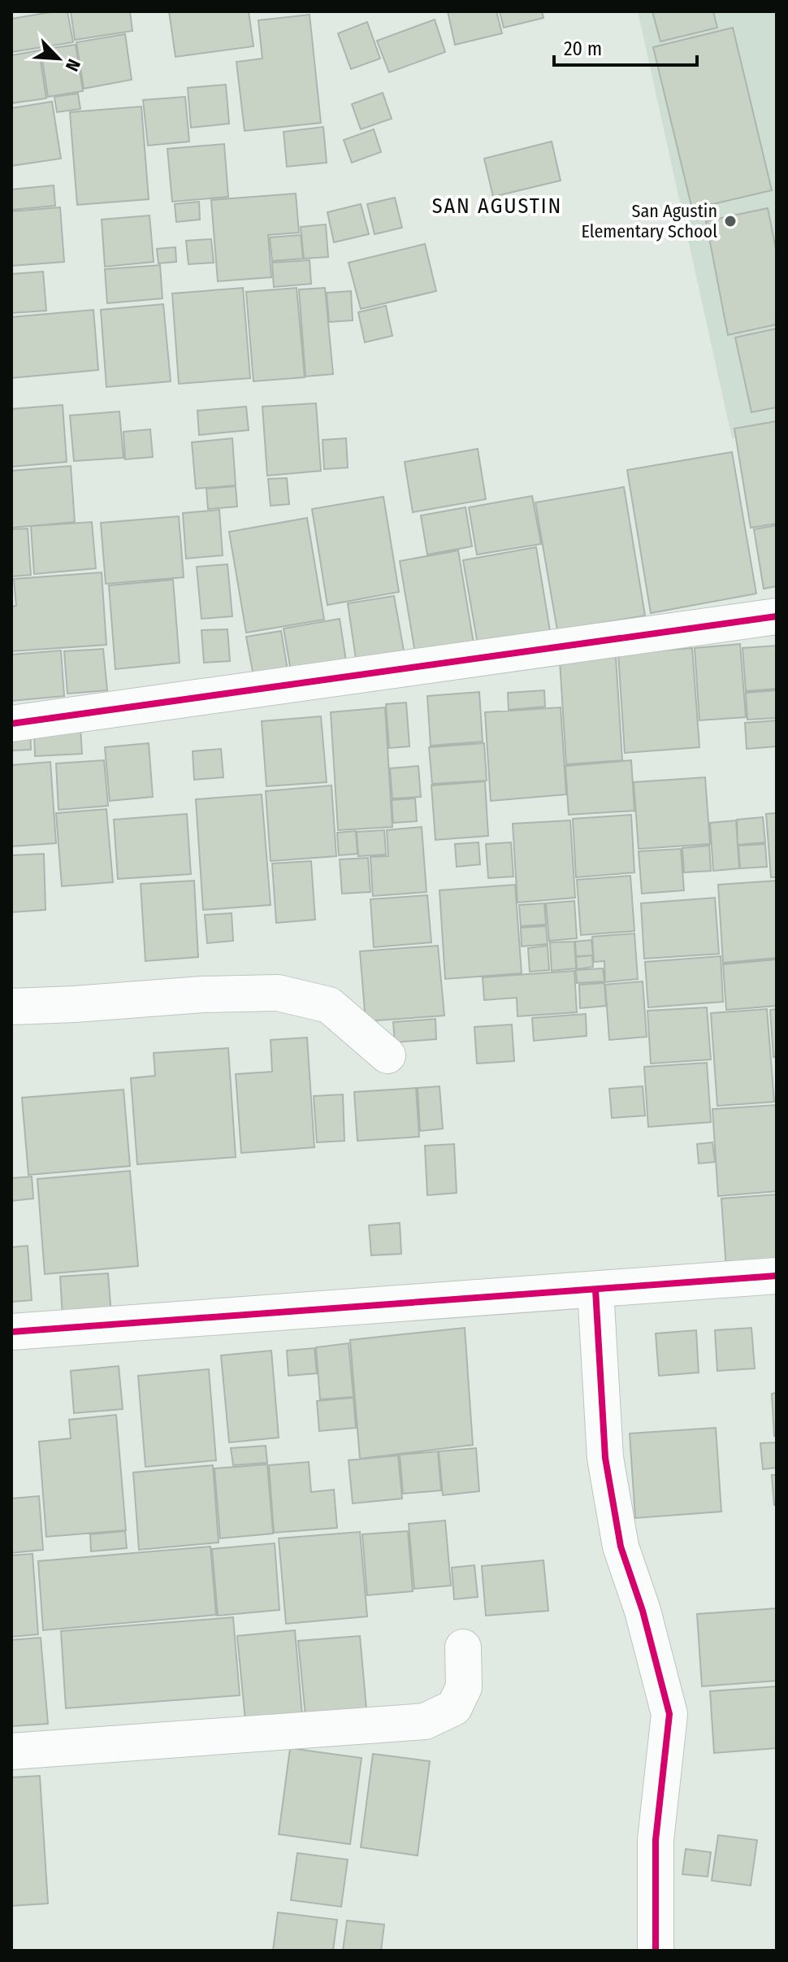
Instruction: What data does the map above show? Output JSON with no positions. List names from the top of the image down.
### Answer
{
  "districts": ["SAN AGUSTIN"],
  "places": ["San Agustin Elementary School"],
  "scale_bar": "20 m",
  "north": "bottom right"
}
